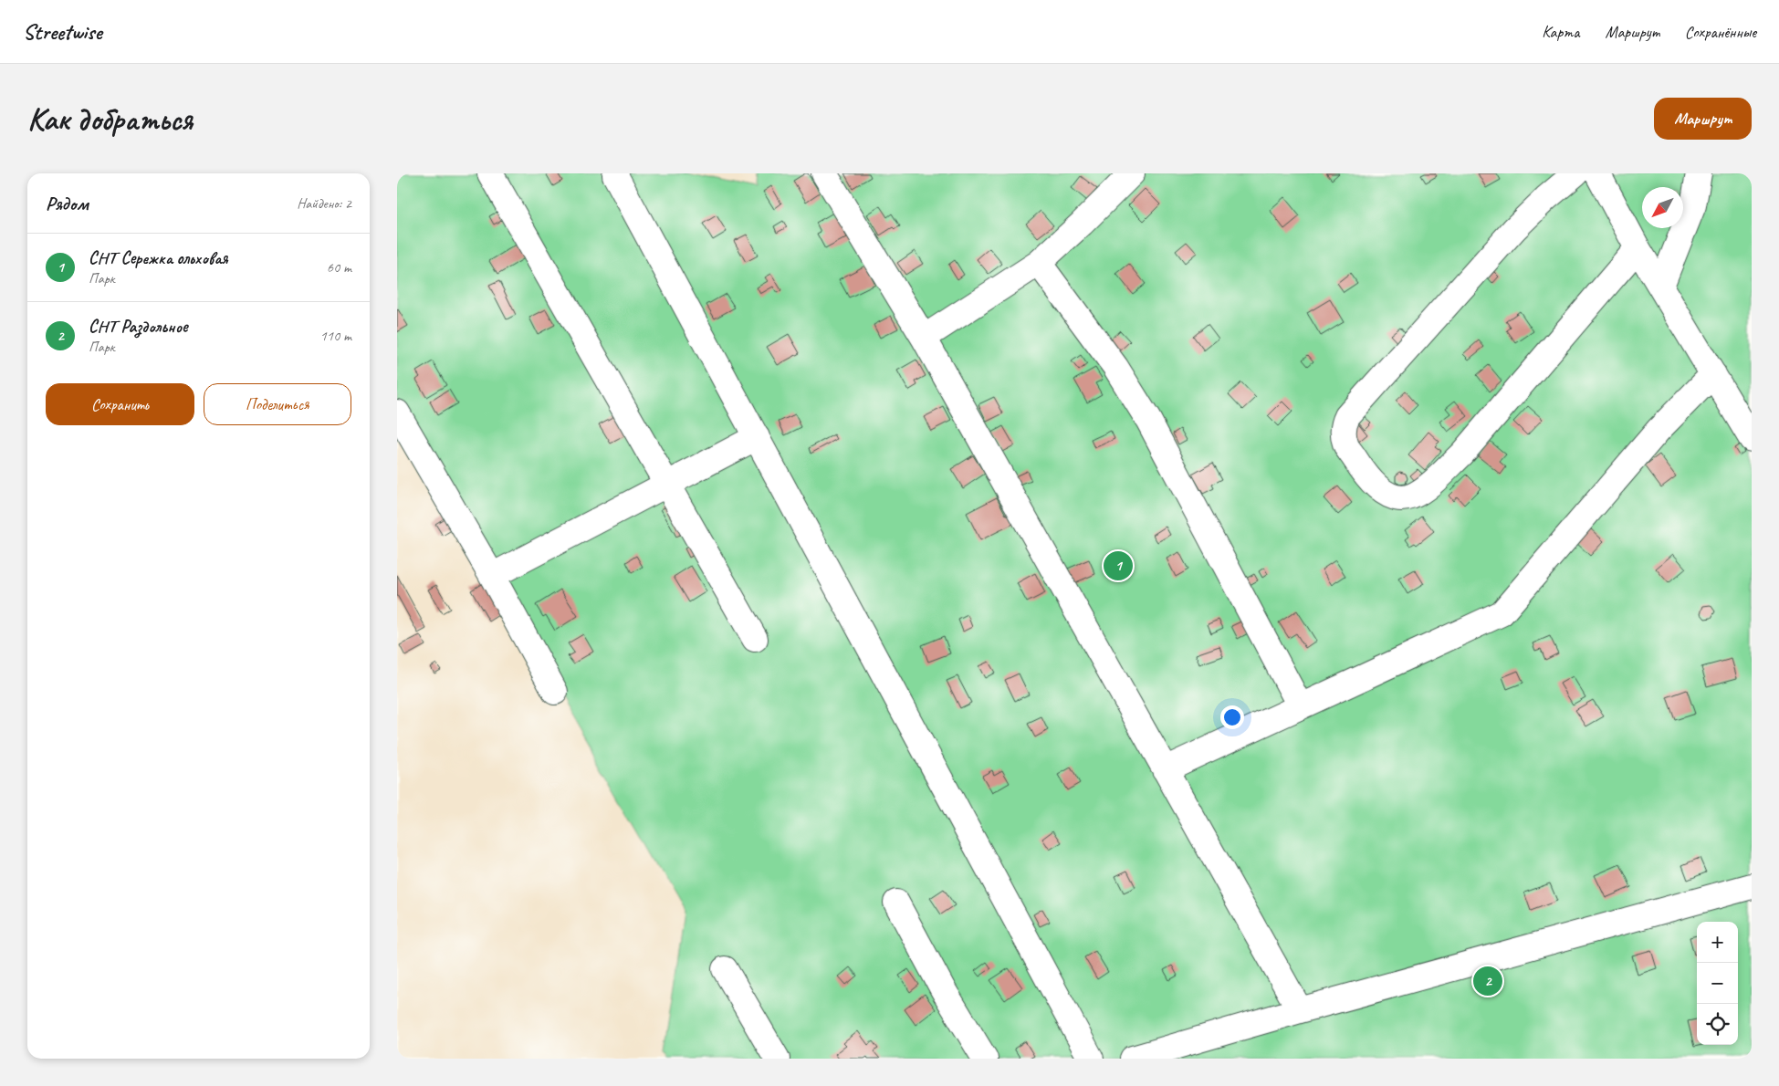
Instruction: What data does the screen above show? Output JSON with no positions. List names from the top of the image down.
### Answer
{
  "north": "bottom left",
  "page": {
    "header": "Streetwise",
    "nav": ["Карта", "Маршрут", "Сохранённые"],
    "buttons": [
      "Маршрут",
      ["Сохранить", "Поделиться"]
    ],
    "title": "Как добраться",
    "heading": ["Рядом", "Найдено: 2"],
    "list": [
      {
        "mark": "1",
        "name": "СНТ Сережка ольховая",
        "note": "Парк",
        "value": "60 m"
      },
      {
        "mark": "2",
        "name": "СНТ Раздольное",
        "note": "Парк",
        "value": "110 m"
      }
    ],
    "pins": ["1", "2"],
    "map_buttons": ["+", "−"]
  }
}
